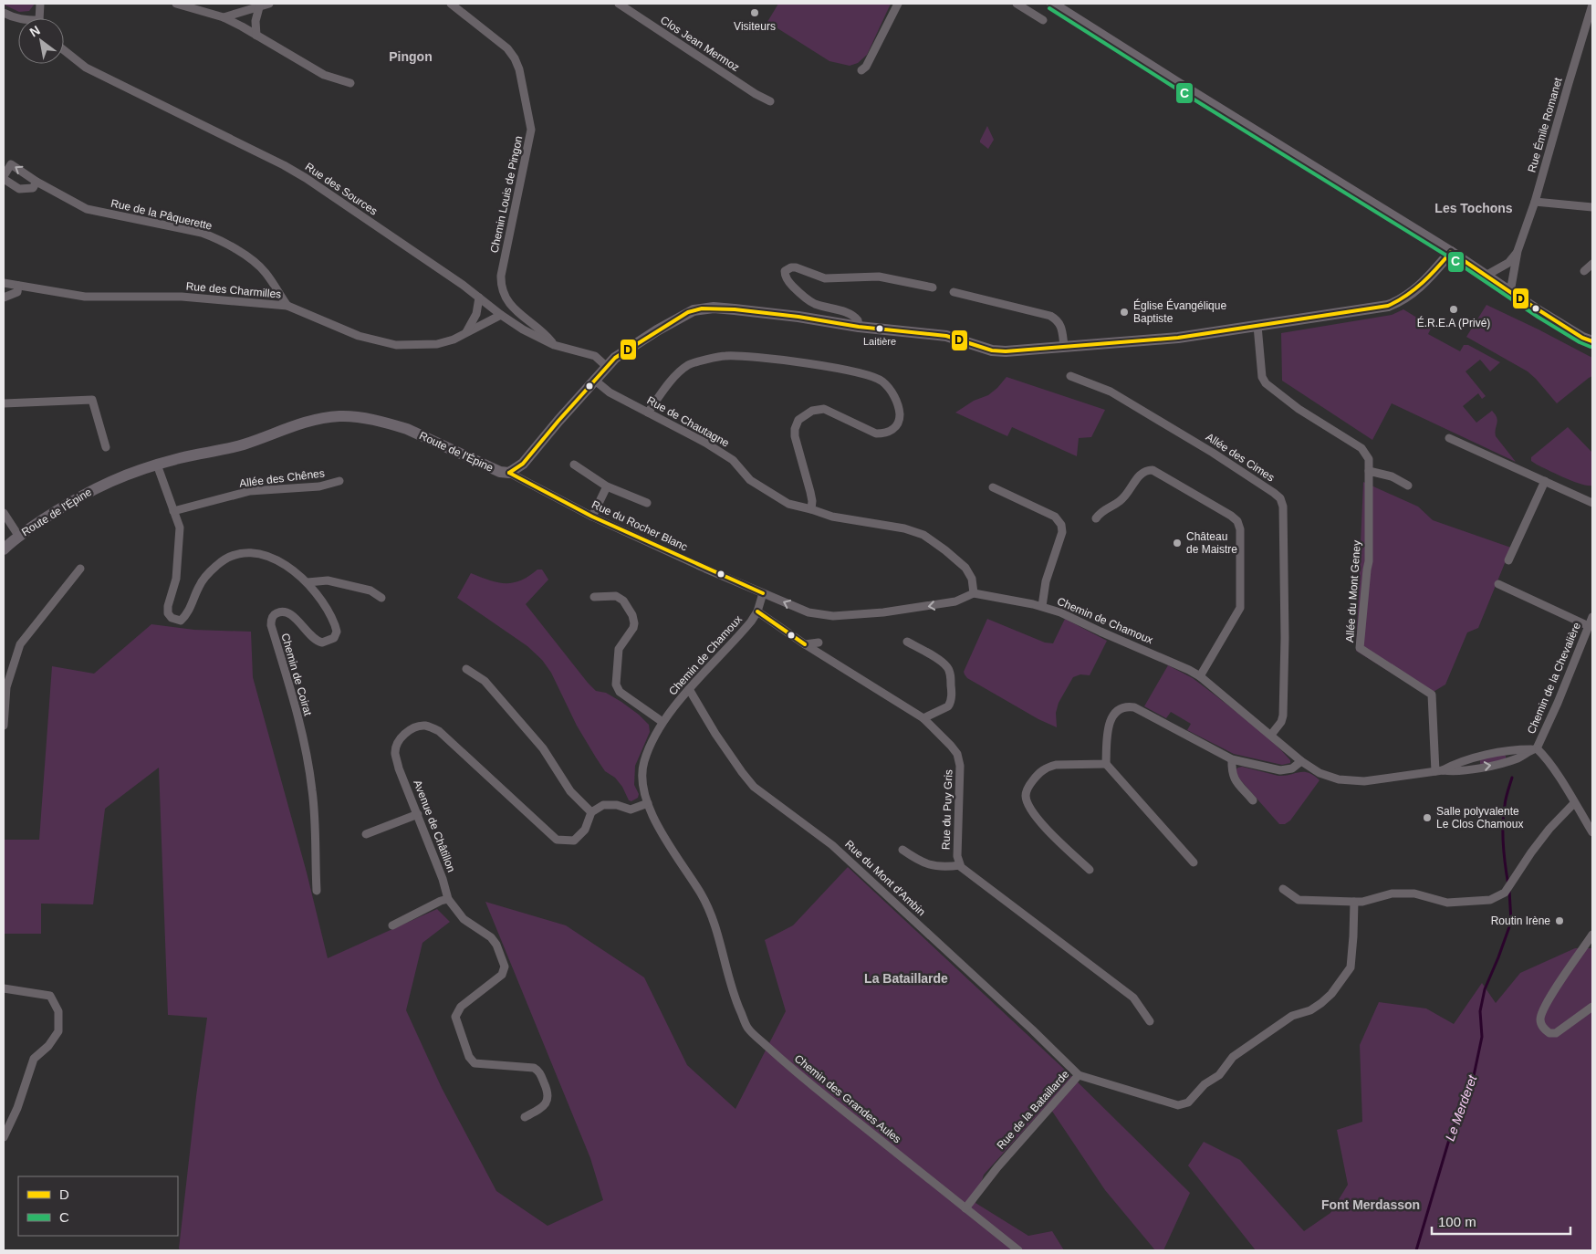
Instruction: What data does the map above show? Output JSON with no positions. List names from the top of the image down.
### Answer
{
  "streets": {
    "street": [
      "Clos Jean Mermoz",
      "Rue Émile Romanet",
      "Rue des Sources",
      "Chemin Louis de Pingon",
      "Rue de la Pâquerette",
      "Rue des Charmilles",
      "Rue de Chautagne",
      "Route de l'Épine",
      "Allée des Cimes",
      "Allée des Chênes",
      "Rue du Rocher Blanc",
      "Allée du Mont Geney",
      "Chemin de Chamoux",
      "Chemin de Coirat",
      "Chemin de la Chevalière",
      "Rue du Puy Gris",
      "Avenue de Châtillon",
      "Rue du Mont d'Ambin",
      "Chemin des Grandes Aules",
      "Rue de la Bataillarde"
    ]
  },
  "crossings": [
    ["Rue des Sources", "Chemin Louis de Pingon"],
    ["Rue des Sources", "Rue des Charmilles"],
    ["Rue des Sources", "Route de l'Épine"],
    ["Rue de la Pâquerette", "Rue des Charmilles"],
    ["Rue de Chautagne", "Route de l'Épine"],
    ["Rue de Chautagne", "Chemin de Chamoux"],
    ["Route de l'Épine", "Rue du Rocher Blanc"],
    ["Route de l'Épine", "Chemin de Coirat"],
    ["Allée des Cimes", "Chemin de Chamoux"],
    ["Allée des Chênes", "Chemin de Coirat"],
    ["Rue du Rocher Blanc", "Chemin de Chamoux"],
    ["Allée du Mont Geney", "Chemin de Chamoux"],
    ["Chemin de Chamoux", "Chemin de la Chevalière"],
    ["Chemin de Chamoux", "Rue du Puy Gris"],
    ["Chemin de Chamoux", "Rue du Mont d'Ambin"],
    ["Chemin de Chamoux", "Chemin des Grandes Aules"],
    ["Rue du Mont d'Ambin", "Rue de la Bataillarde"],
    ["Chemin des Grandes Aules", "Rue de la Bataillarde"]
  ],
  "districts": [
    "Pingon",
    "Les Tochons",
    "La Bataillarde",
    "Font Merdasson"
  ],
  "water": ["Le Merderet"],
  "places": [
    "Visiteurs",
    "É.R.E.A (Privé)",
    "Église Évangélique Baptiste",
    "Laitière",
    "Château de Maistre",
    "Salle polyvalente Le Clos Chamoux",
    "Routin Irène"
  ],
  "lines": ["transit line C", "transit line D"],
  "legend": ["D", "C"],
  "scale_bar": "100 m",
  "north": "top left"
}
